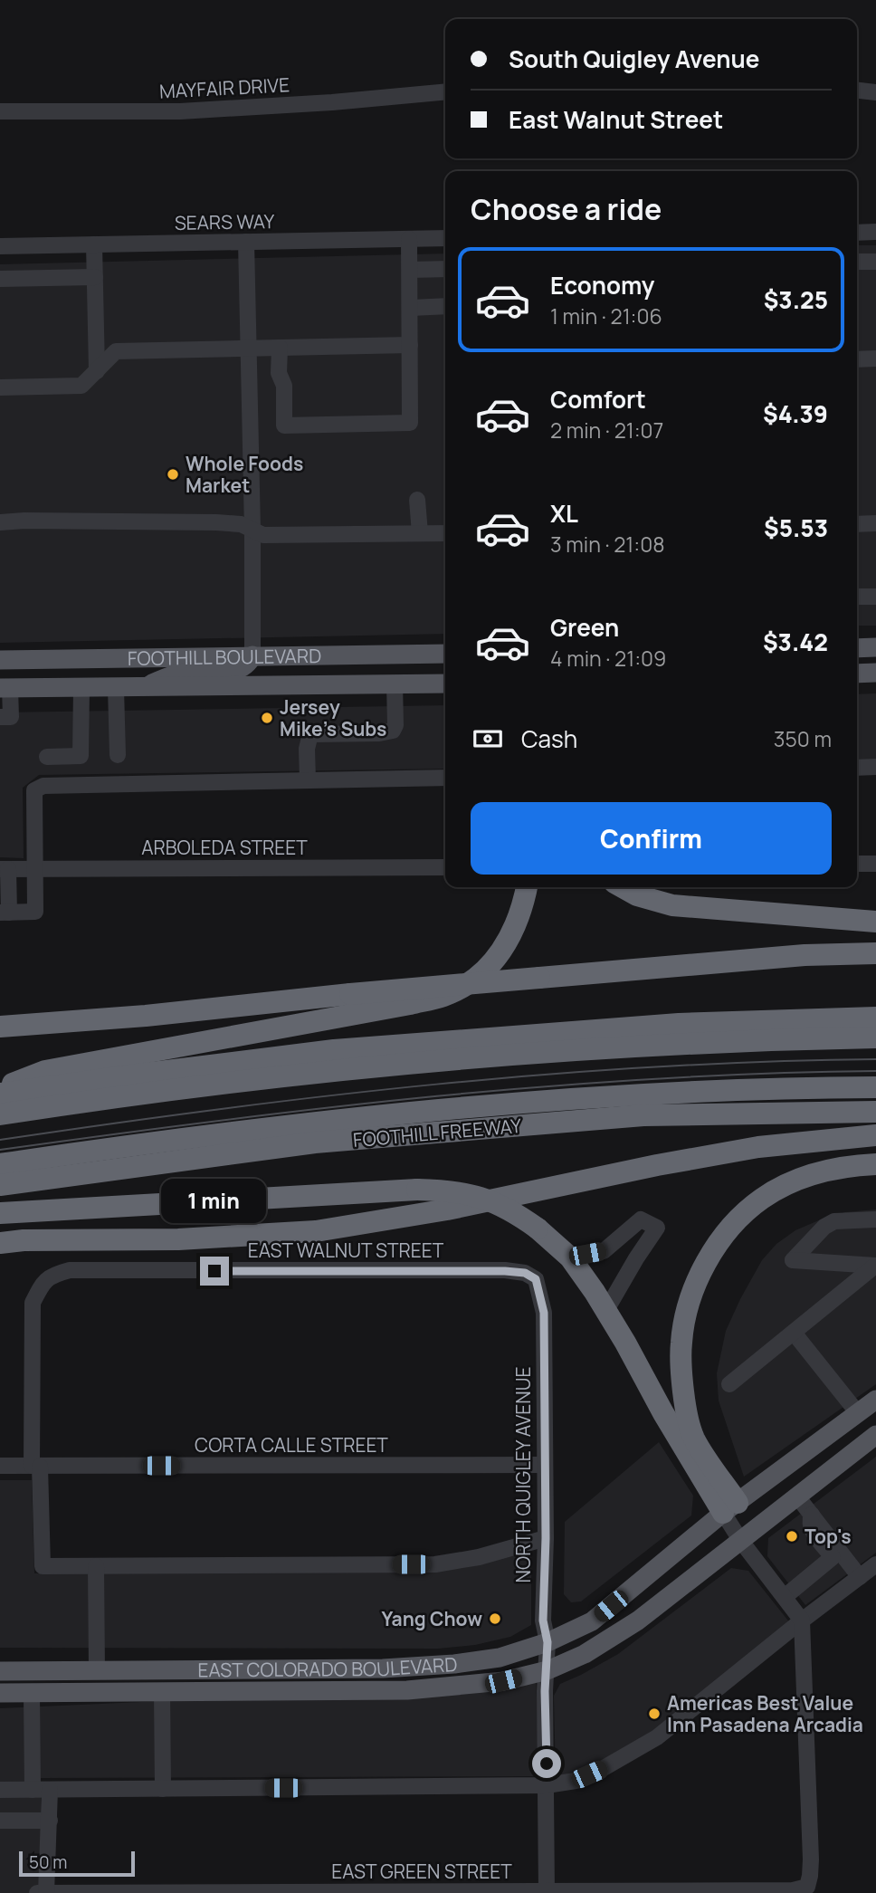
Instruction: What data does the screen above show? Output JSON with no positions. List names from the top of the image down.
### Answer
{
  "streets": {
    "highway": ["FOOTHILL FREEWAY"],
    "main road": ["FOOTHILL BOULEVARD", "EAST COLORADO BOULEVARD"],
    "street": [
      "MAYFAIR DRIVE",
      "SEARS WAY",
      "ARBOLEDA STREET",
      "EAST WALNUT STREET",
      "CORTA CALLE STREET",
      "NORTH QUIGLEY AVENUE",
      "EAST GREEN STREET"
    ]
  },
  "crossings": [
    ["EAST WALNUT STREET", "CORTA CALLE STREET"],
    ["EAST WALNUT STREET", "NORTH QUIGLEY AVENUE"],
    ["CORTA CALLE STREET", "NORTH QUIGLEY AVENUE"],
    ["NORTH QUIGLEY AVENUE", "EAST COLORADO BOULEVARD"],
    ["NORTH QUIGLEY AVENUE", "EAST GREEN STREET"]
  ],
  "places": [
    "Whole Foods Market",
    "Jersey Mike's Subs",
    "Top's",
    "Yang Chow",
    "Americas Best Value Inn Pasadena Arcadia"
  ],
  "scale_bar": "50 m",
  "page": {
    "banner": ["South Quigley Avenue", "East Walnut Street"],
    "heading": "Choose a ride",
    "list": [
      {
        "name": "Economy",
        "note": "1 min · 21:06",
        "value": "$3.25"
      },
      {
        "name": "Comfort",
        "note": "2 min · 21:07",
        "value": "$4.39"
      },
      {
        "name": "XL",
        "note": "3 min · 21:08",
        "value": "$5.53"
      },
      {
        "name": "Green",
        "note": "4 min · 21:09",
        "value": "$3.42"
      }
    ],
    "pay": ["Cash", "350 m"],
    "buttons": "Confirm",
    "bubble": "1 min",
    "scale": "50 m"
  }
}
